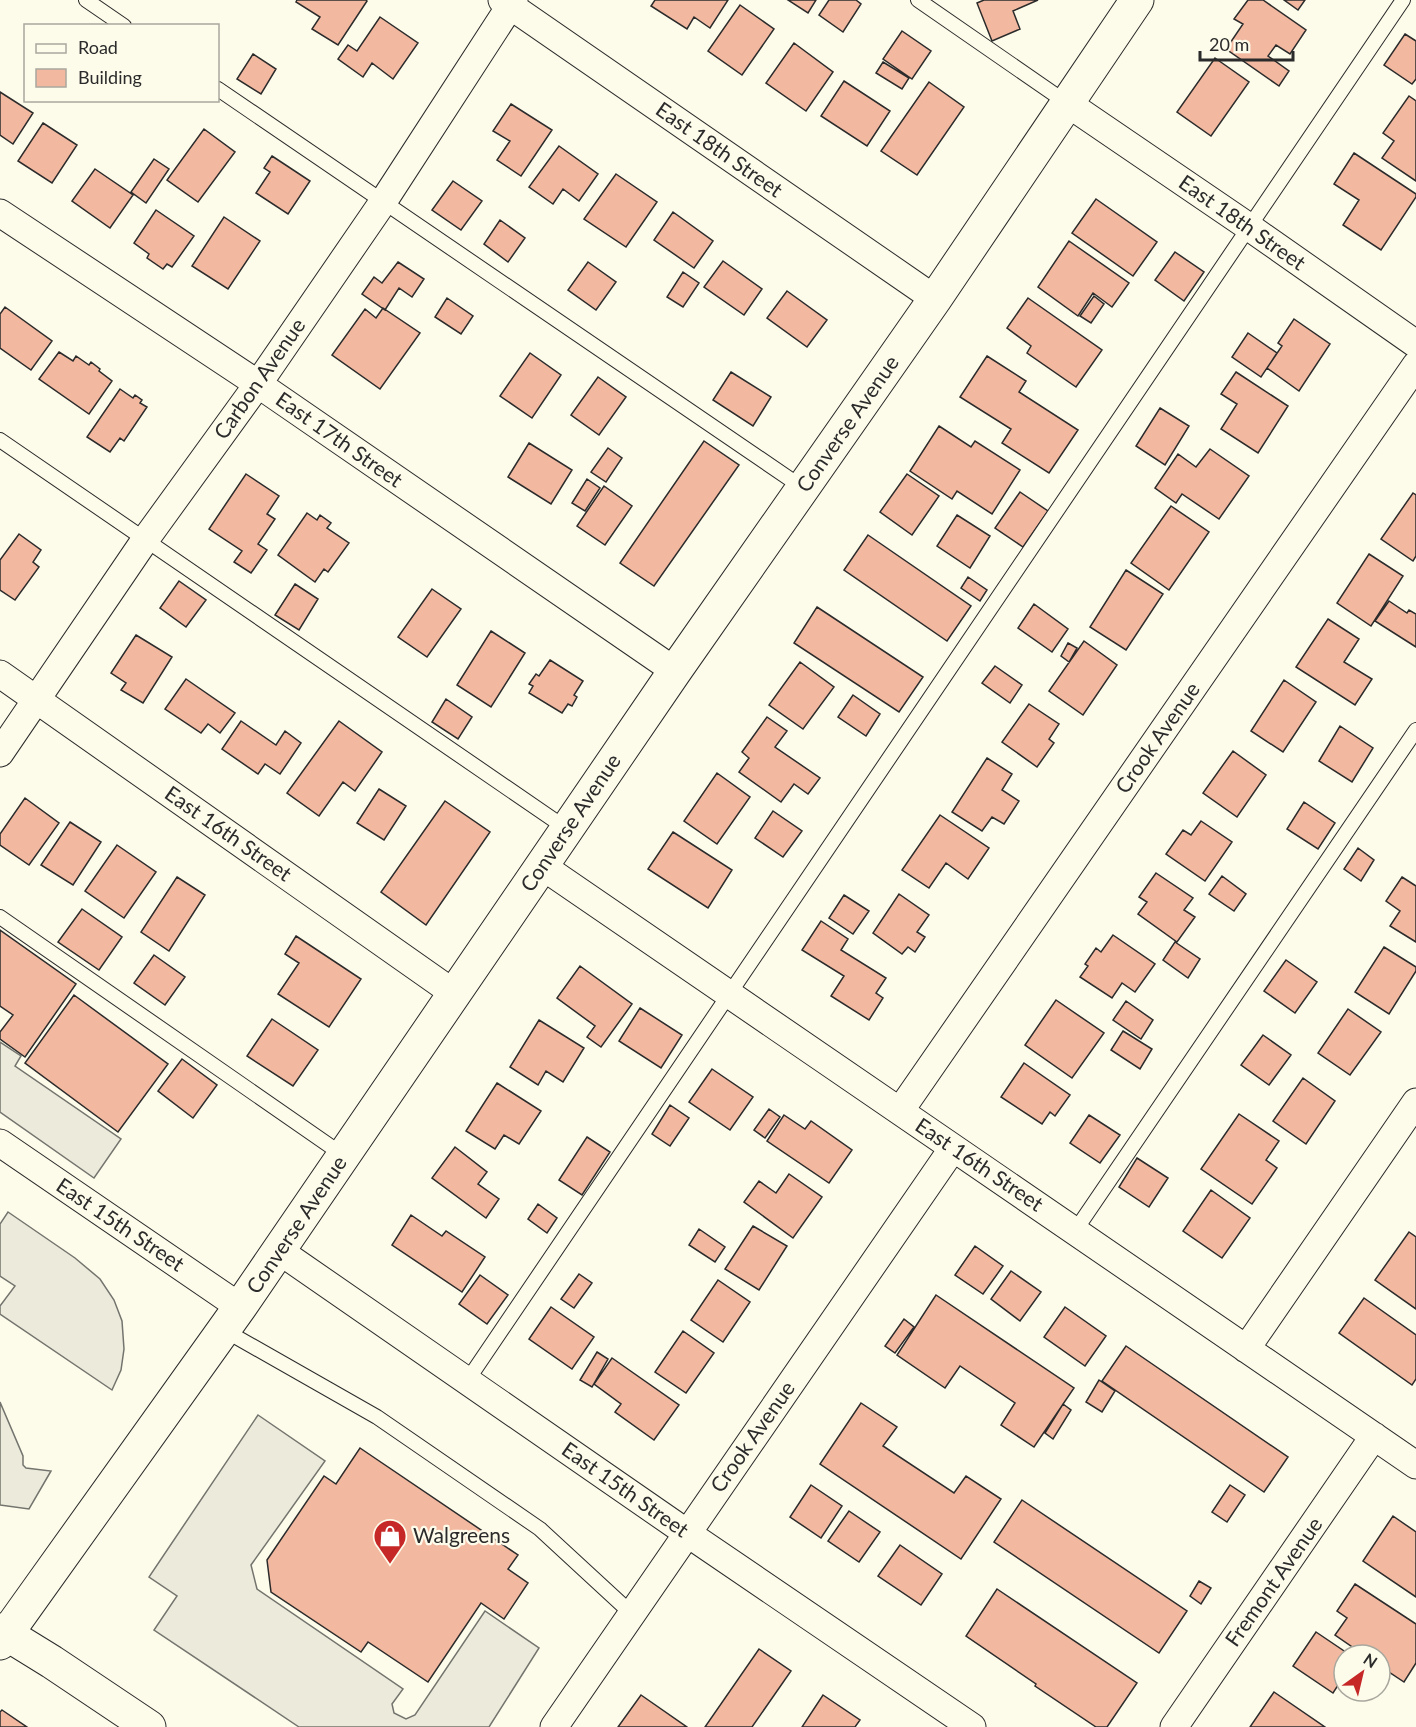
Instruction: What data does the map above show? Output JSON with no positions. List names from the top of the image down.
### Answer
{
  "streets": {
    "main road": ["Converse Avenue"],
    "street": [
      "East 18th Street",
      "Carbon Avenue",
      "East 17th Street",
      "Crook Avenue",
      "East 16th Street",
      "East 15th Street",
      "Fremont Avenue"
    ]
  },
  "crossings": [
    ["East 18th Street", "Carbon Avenue"],
    ["East 18th Street", "Converse Avenue"],
    ["Carbon Avenue", "East 17th Street"],
    ["Carbon Avenue", "East 16th Street"],
    ["Converse Avenue", "East 17th Street"],
    ["Converse Avenue", "East 16th Street"],
    ["Converse Avenue", "East 15th Street"],
    ["Crook Avenue", "East 16th Street"],
    ["Crook Avenue", "East 15th Street"],
    ["East 16th Street", "Fremont Avenue"]
  ],
  "places": {
    "shop": ["Walgreens"]
  },
  "legend": ["Road", "Building"],
  "scale_bar": "20 m",
  "north": "top right"
}
